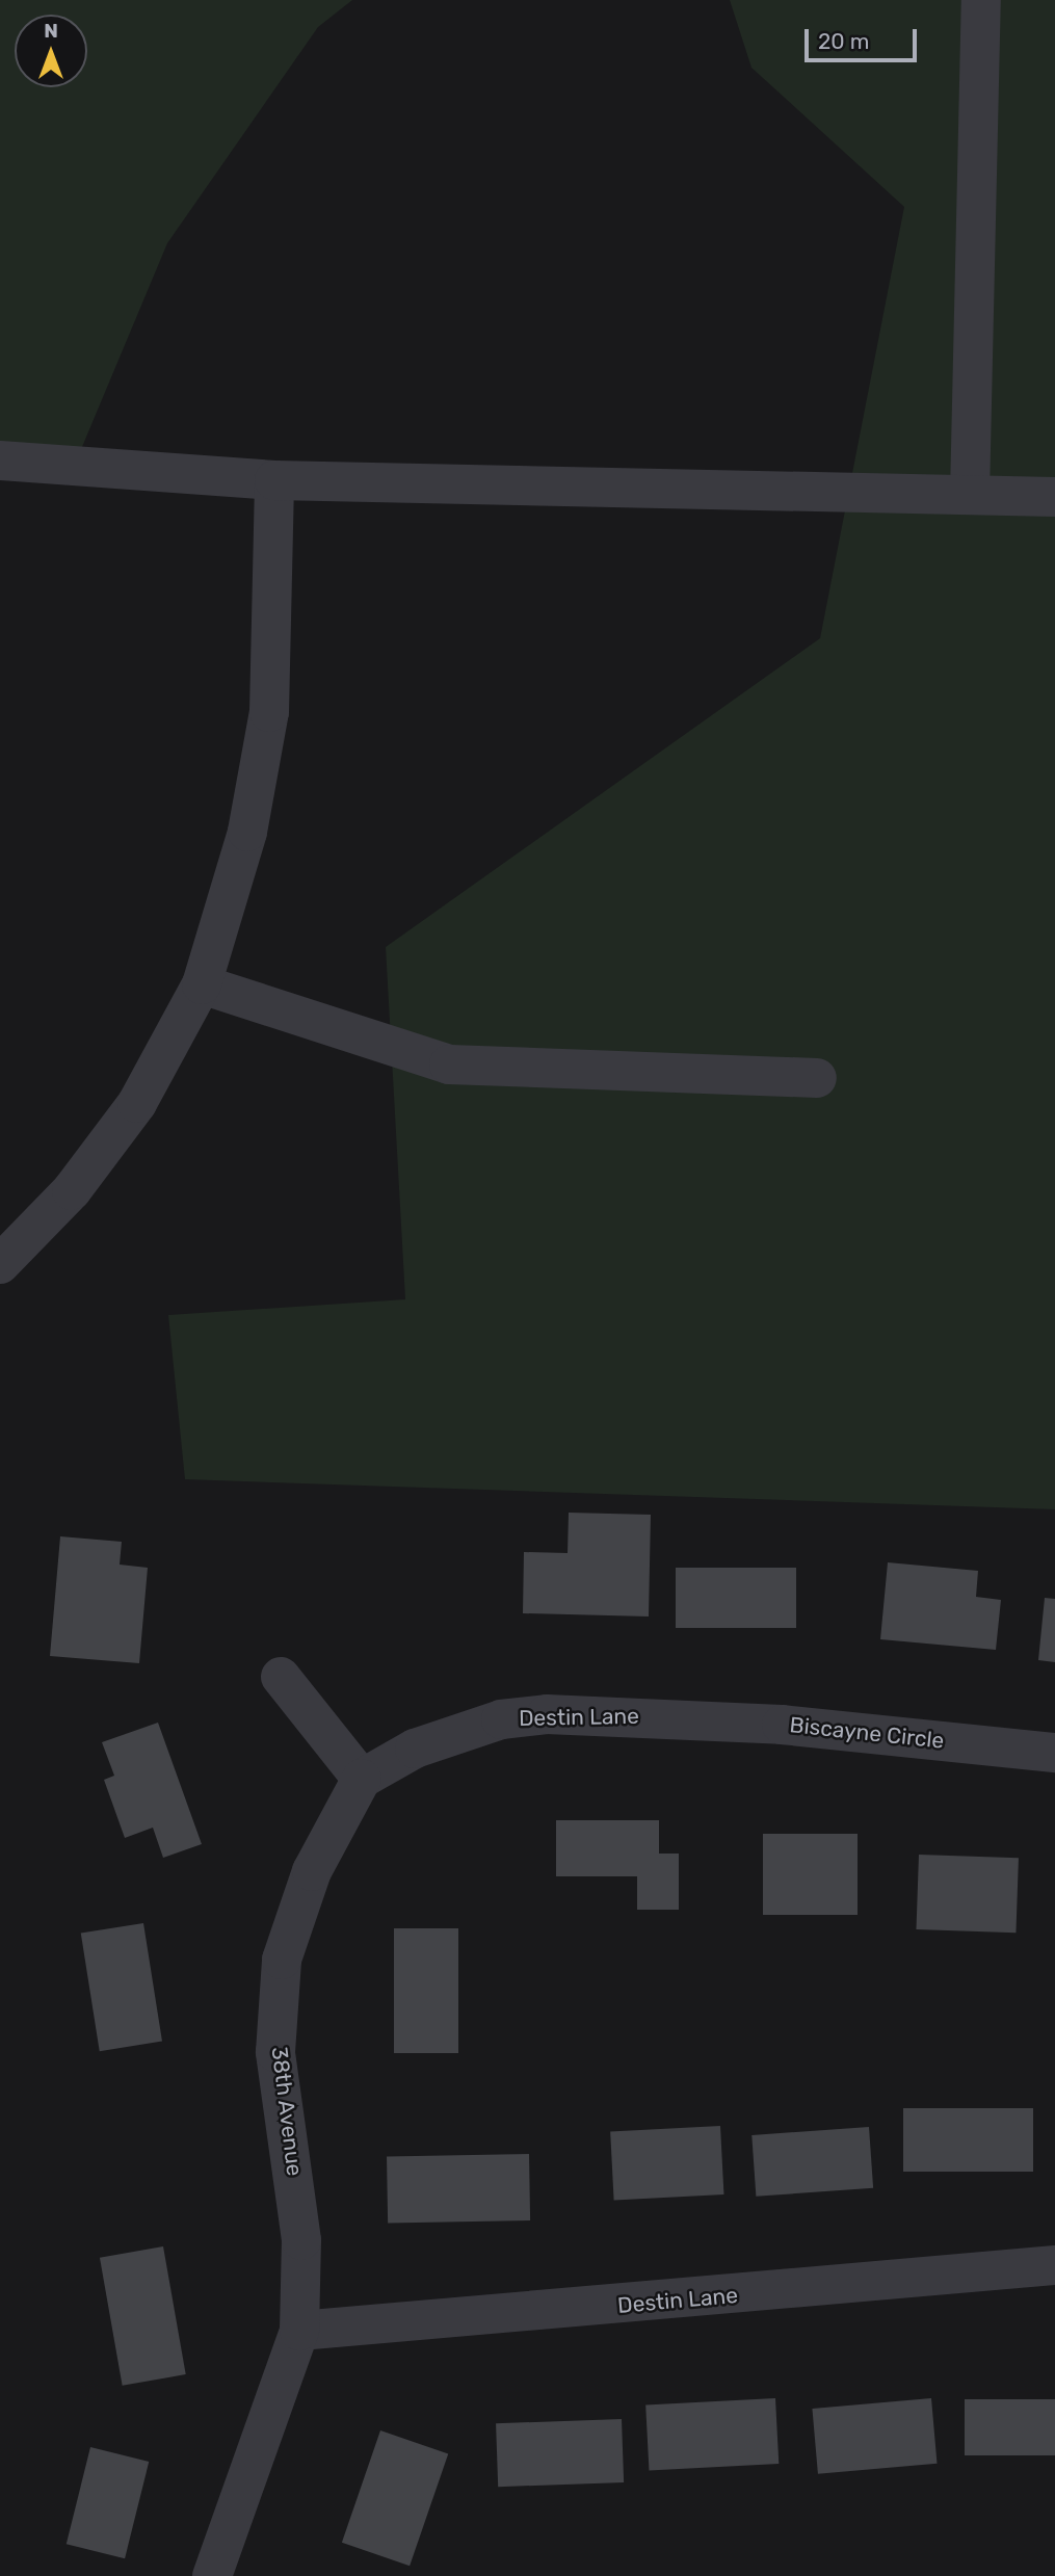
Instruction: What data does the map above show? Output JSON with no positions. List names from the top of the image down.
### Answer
{
  "streets": {
    "street": ["Destin Lane", "Biscayne Circle", "38th Avenue"]
  },
  "crossings": [
    ["Destin Lane", "Biscayne Circle"],
    ["Destin Lane", "38th Avenue"]
  ],
  "scale_bar": "20 m",
  "north": "top"
}
